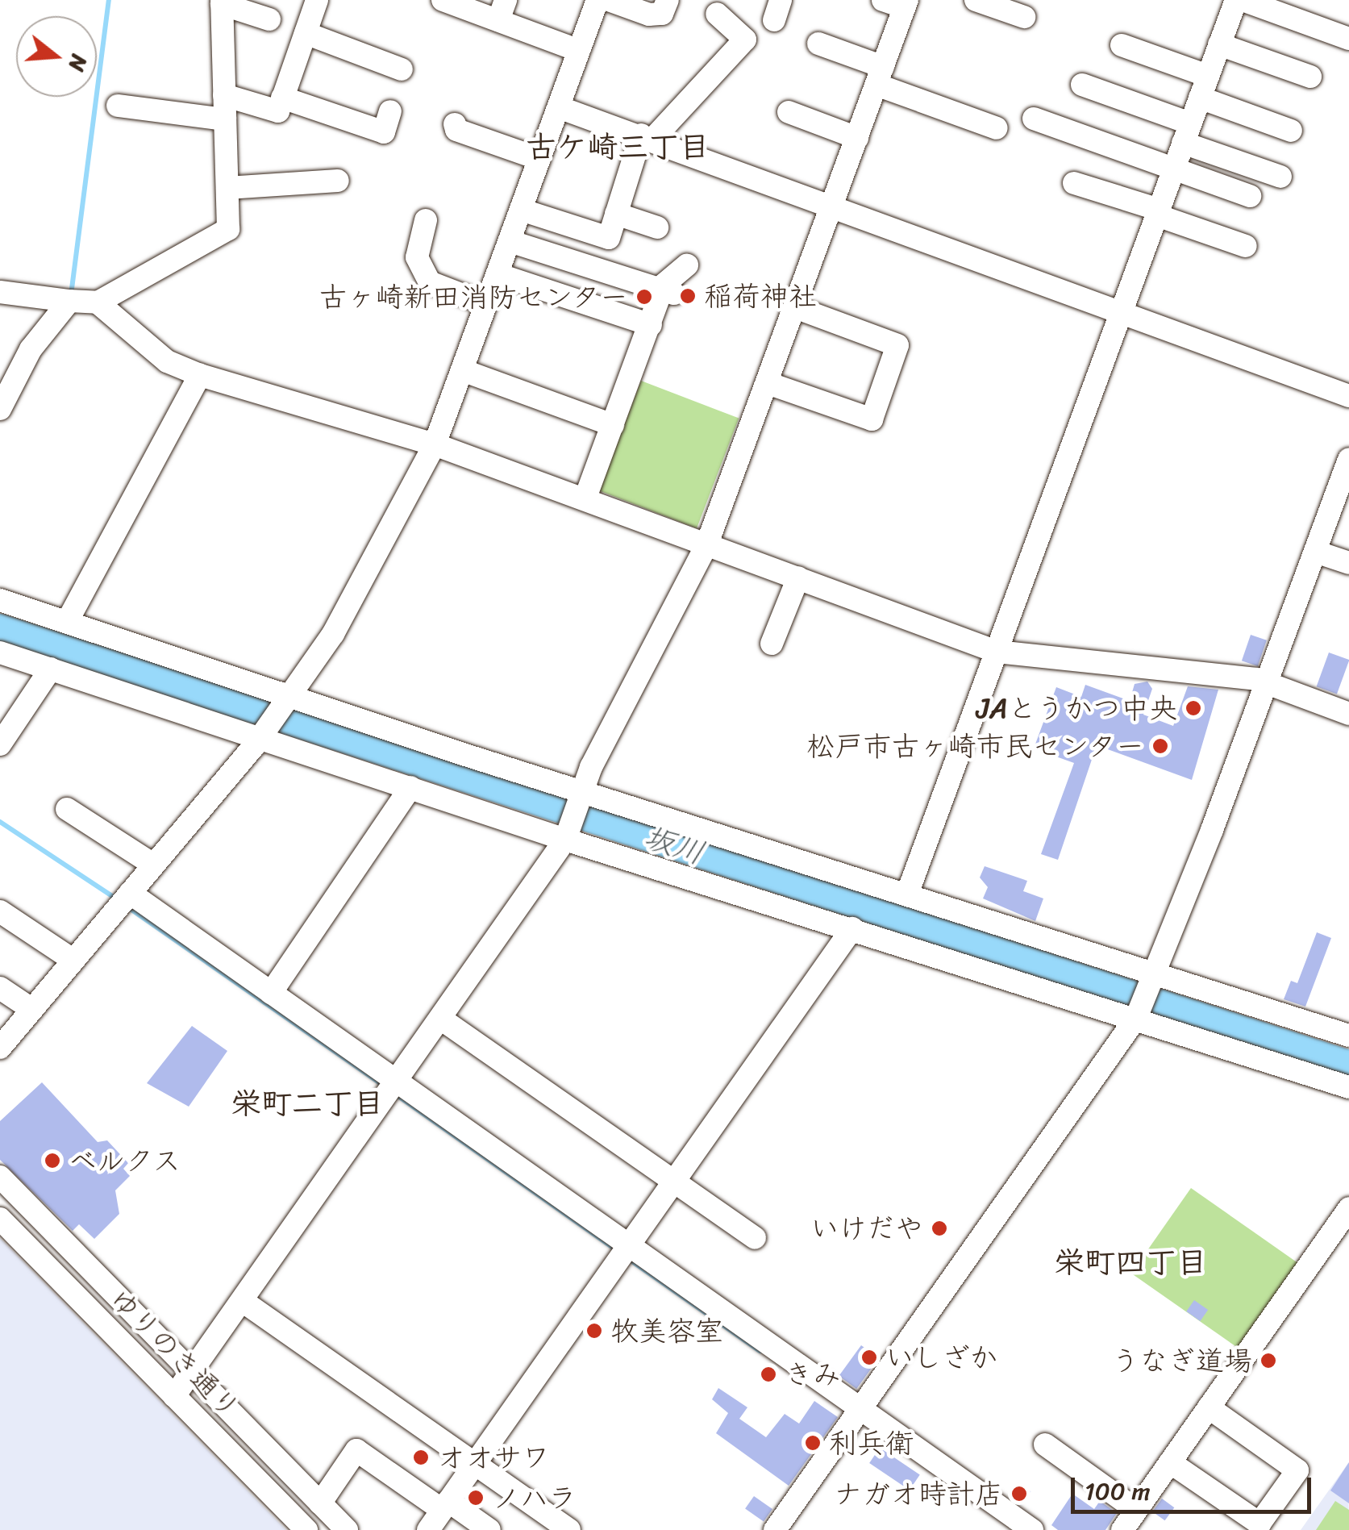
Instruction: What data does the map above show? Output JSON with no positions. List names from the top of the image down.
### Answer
{
  "streets": {
    "street": ["ゆりのき通り"]
  },
  "districts": ["古ケ崎三丁目", "栄町二丁目", "栄町四丁目"],
  "water": ["坂川"],
  "places": [
    "稲荷神社",
    "古ヶ崎新田消防センター",
    "JAとうかつ中央",
    "松戸市古ヶ崎市民センター",
    "ベルクス",
    "いけだや",
    "牧美容室",
    "いしざか",
    "うなぎ道場",
    "きみ",
    "利兵衛",
    "オオサワ",
    "ナガオ時計店",
    "ノハラ"
  ],
  "scale_bar": "100 m",
  "north": "right"
}
